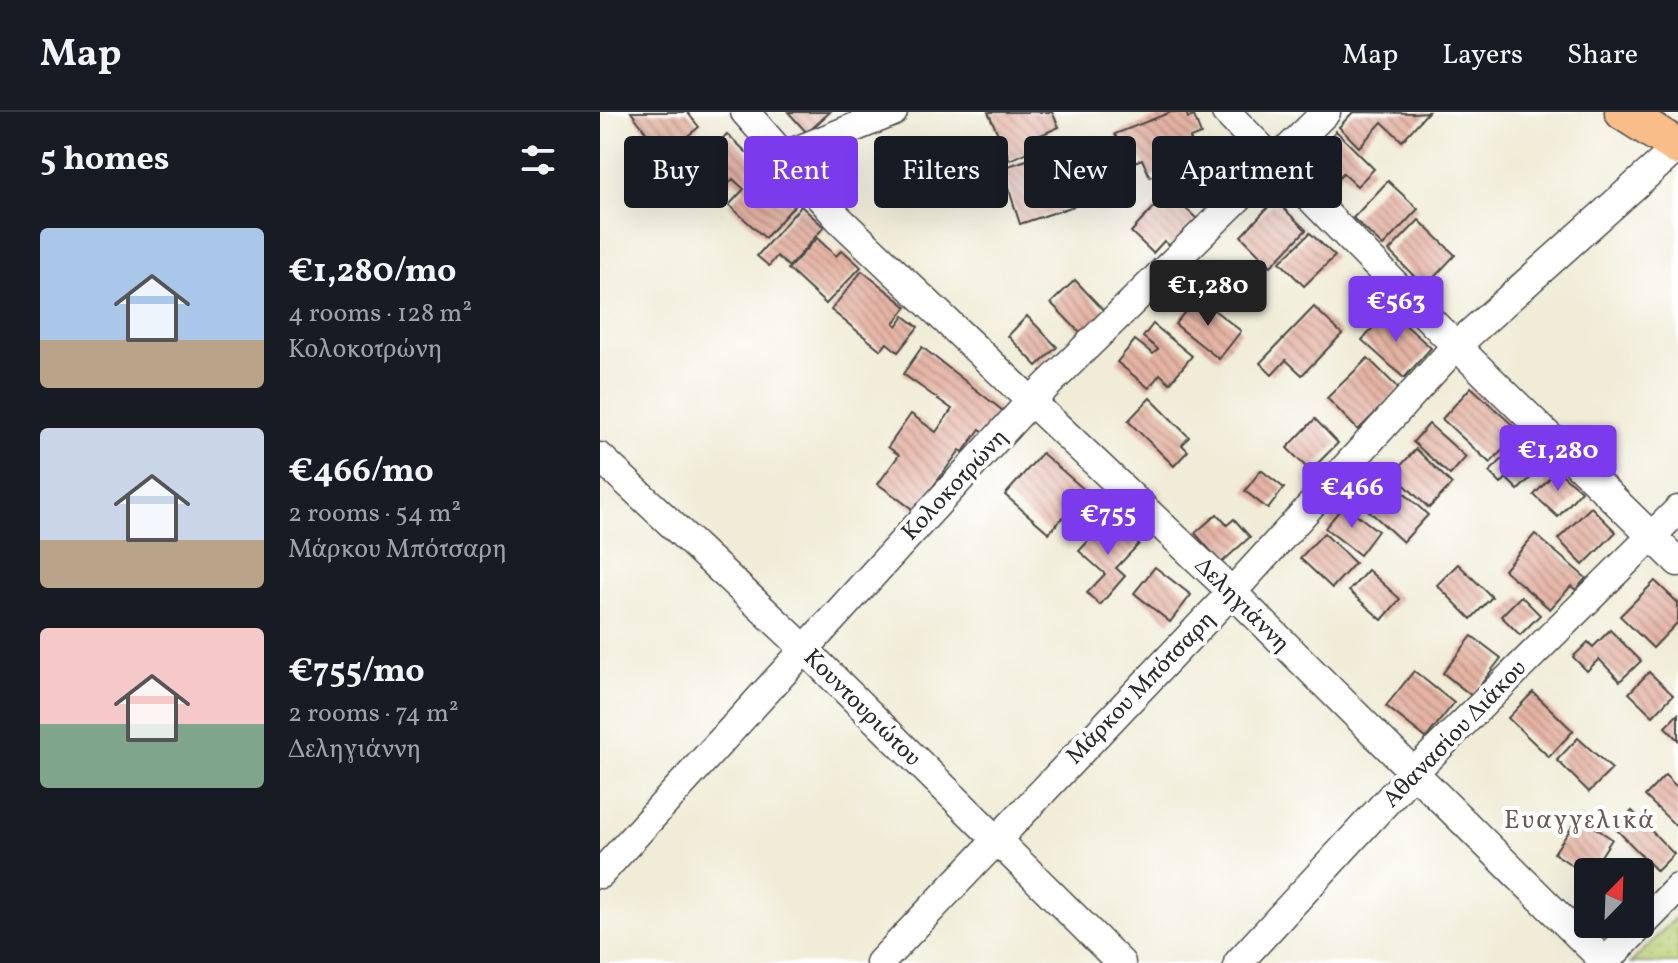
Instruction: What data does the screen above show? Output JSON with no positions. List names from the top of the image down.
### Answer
{
  "streets": {
    "street": [
      "Κολοκοτρώνη",
      "Δεληγιάννη",
      "Μάρκου Μπότσαρη",
      "Κουντουριώτου",
      "Αθανασίου Διάκου"
    ]
  },
  "crossings": [
    ["Κολοκοτρώνη", "Δεληγιάννη"],
    ["Κολοκοτρώνη", "Κουντουριώτου"],
    ["Δεληγιάννη", "Μάρκου Μπότσαρη"],
    ["Δεληγιάννη", "Αθανασίου Διάκου"],
    ["Μάρκου Μπότσαρη", "Κουντουριώτου"]
  ],
  "districts": ["Ευαγγελικά"],
  "north": "top right",
  "page": {
    "header": "Map",
    "nav": ["Map", "Layers", "Share"],
    "heading": "5 homes",
    "chip": [
      "Buy",
      "Rent",
      "Filters",
      "New",
      "Apartment"
    ],
    "list": [
      {
        "name": "€1,280/mo",
        "note": "4 rooms · 128 m² · Κολοκοτρώνη"
      },
      {
        "name": "€466/mo",
        "note": "2 rooms · 54 m² · Μάρκου Μπότσαρη"
      },
      {
        "name": "€755/mo",
        "note": "2 rooms · 74 m² · Δεληγιάννη"
      }
    ],
    "price": [
      "€1,280",
      "€563",
      "€1,280",
      "€466",
      "€755"
    ]
  }
}
